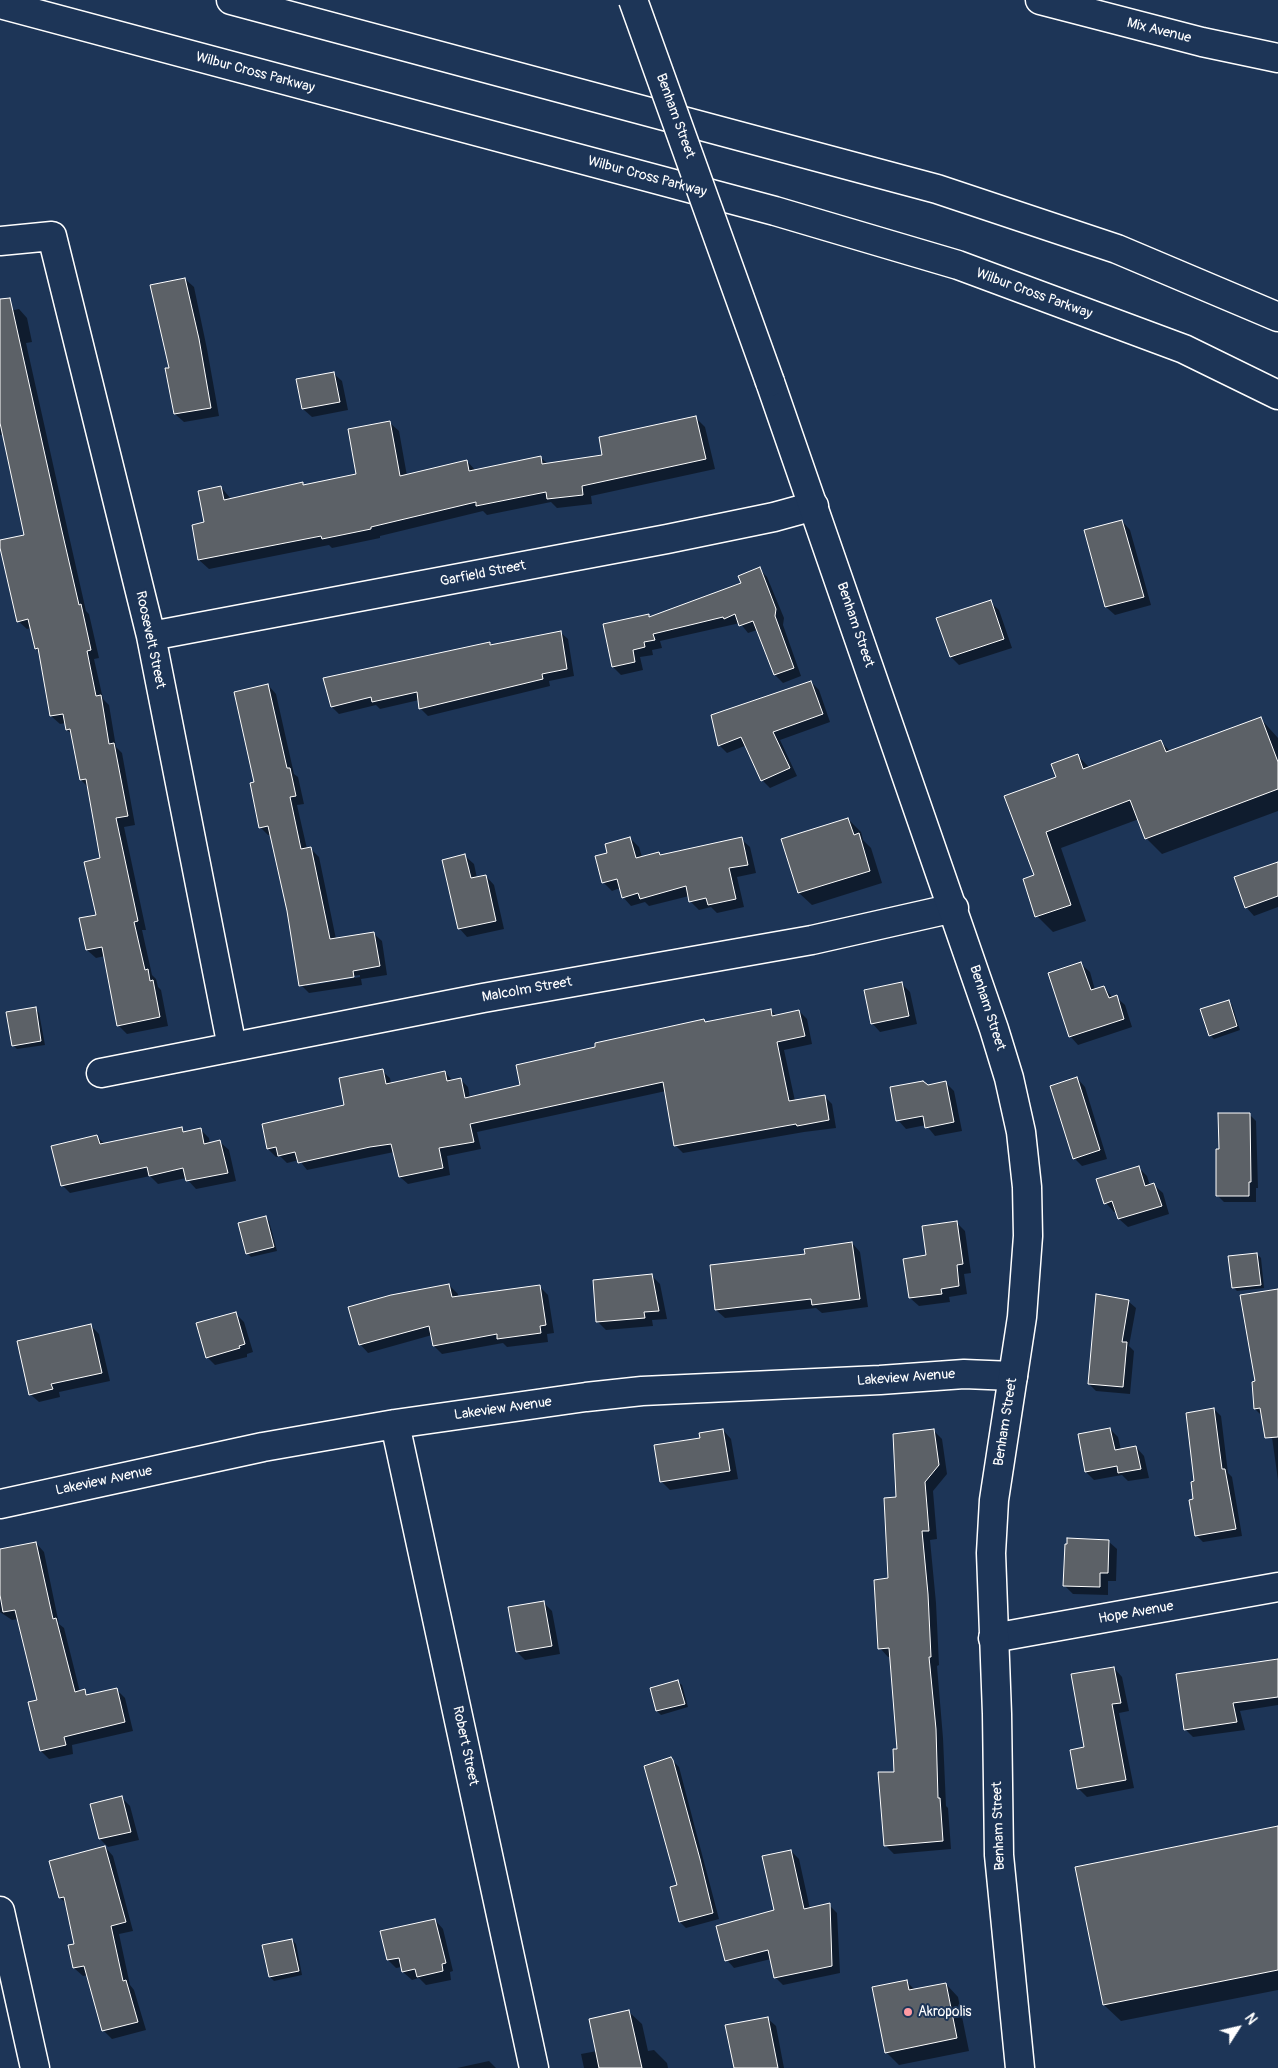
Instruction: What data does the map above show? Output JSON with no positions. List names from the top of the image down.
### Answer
{
  "streets": {
    "main road": [
      "Mix Avenue",
      "Wilbur Cross Parkway",
      "Benham Street",
      "Garfield Street",
      "Roosevelt Street",
      "Malcolm Street",
      "Lakeview Avenue",
      "Hope Avenue",
      "Robert Street"
    ]
  },
  "crossings": [
    ["Benham Street", "Garfield Street"],
    ["Benham Street", "Malcolm Street"],
    ["Benham Street", "Lakeview Avenue"],
    ["Benham Street", "Hope Avenue"],
    ["Garfield Street", "Roosevelt Street"],
    ["Roosevelt Street", "Malcolm Street"],
    ["Lakeview Avenue", "Robert Street"]
  ],
  "places": ["Akropolis"],
  "north": "top right"
}
